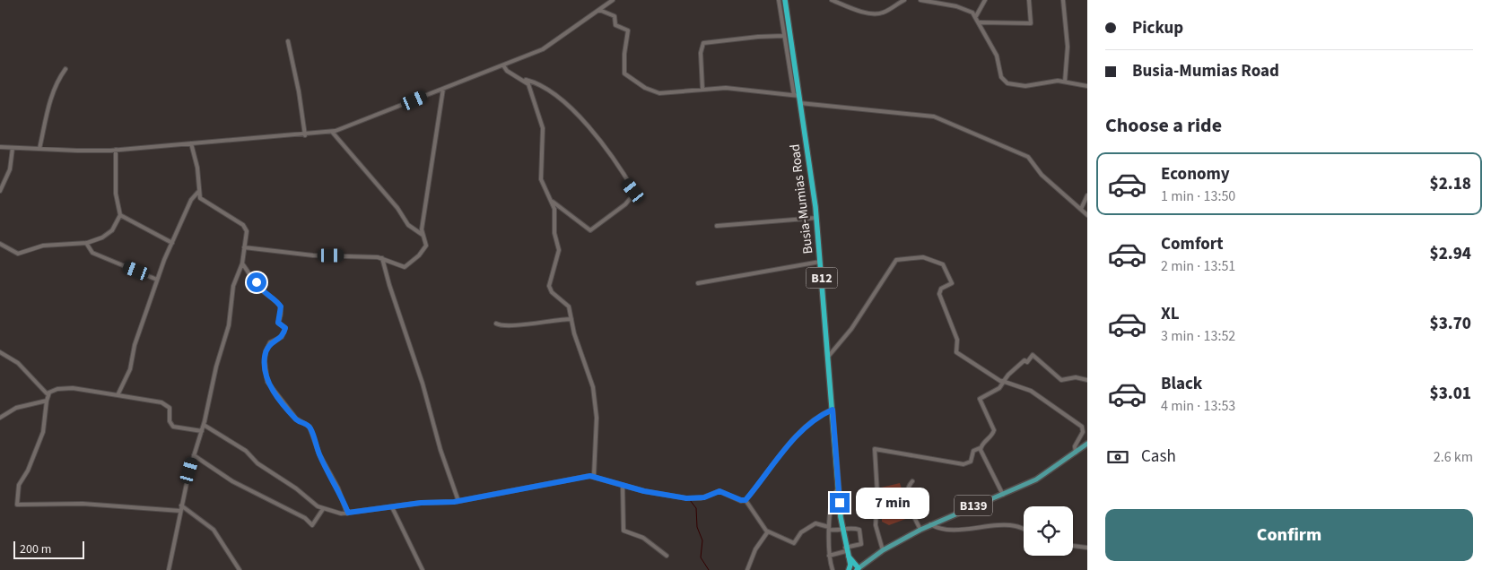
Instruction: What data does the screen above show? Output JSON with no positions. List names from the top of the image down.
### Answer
{
  "streets": {
    "highway": ["Busia-Mumias Road", "B12"],
    "main road": ["B139"]
  },
  "crossings": [
    ["Busia-Mumias Road", "B139"]
  ],
  "scale_bar": "200 m",
  "page": {
    "banner": ["Pickup", "Busia-Mumias Road"],
    "heading": "Choose a ride",
    "list": [
      {
        "name": "Economy",
        "note": "1 min · 13:50",
        "value": "$2.18"
      },
      {
        "name": "Comfort",
        "note": "2 min · 13:51",
        "value": "$2.94"
      },
      {
        "name": "XL",
        "note": "3 min · 13:52",
        "value": "$3.70"
      },
      {
        "name": "Black",
        "note": "4 min · 13:53",
        "value": "$3.01"
      }
    ],
    "pay": ["Cash", "2.6 km"],
    "bubble": "7 min",
    "buttons": "Confirm",
    "scale": "200 m"
  }
}
